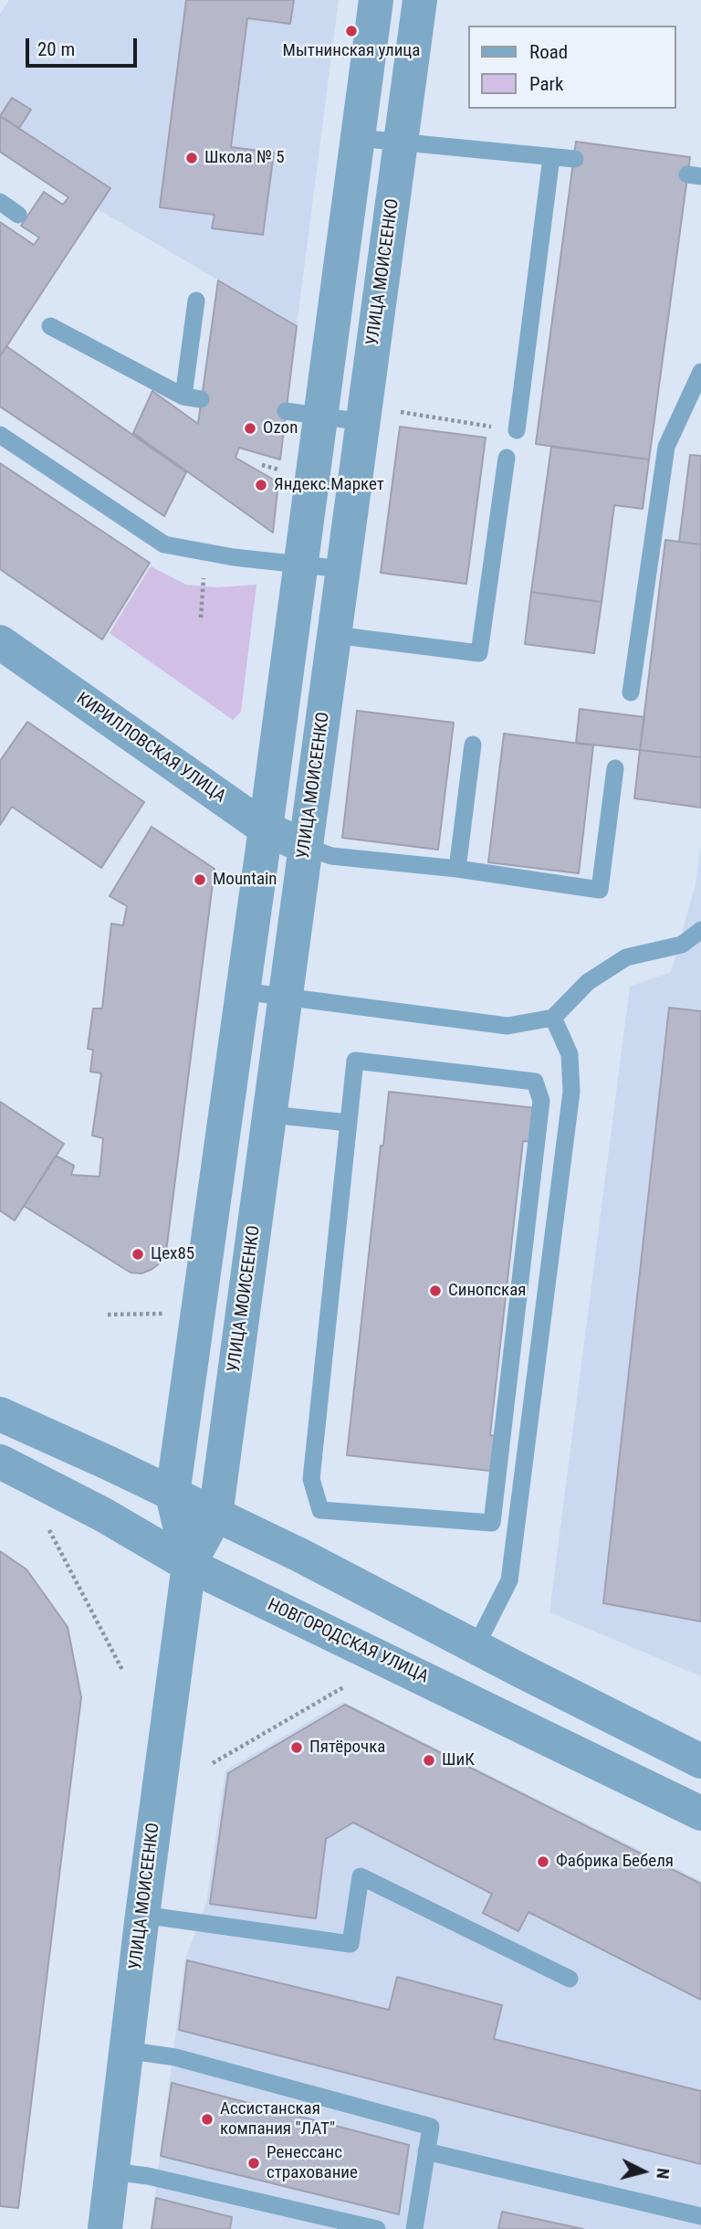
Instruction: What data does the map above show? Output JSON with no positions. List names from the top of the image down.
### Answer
{
  "streets": {
    "street": ["УЛИЦА МОИСЕЕНКО", "КИРИЛЛОВСКАЯ УЛИЦА", "НОВГОРОДСКАЯ УЛИЦА"]
  },
  "crossings": [
    ["УЛИЦА МОИСЕЕНКО", "КИРИЛЛОВСКАЯ УЛИЦА"],
    ["УЛИЦА МОИСЕЕНКО", "НОВГОРОДСКАЯ УЛИЦА"]
  ],
  "places": [
    "Мытнинская улица",
    "Школа № 5",
    "Ozon",
    "Яндекс.Маркет",
    "Mountain",
    "Цех85",
    "Синопская",
    "Пятёрочка",
    "ШиК",
    "Фабрика Бебеля",
    "Ассистанская компания \"ЛАТ\"",
    "Ренессанс страхование"
  ],
  "legend": ["Road", "Park"],
  "scale_bar": "20 m",
  "north": "right"
}
